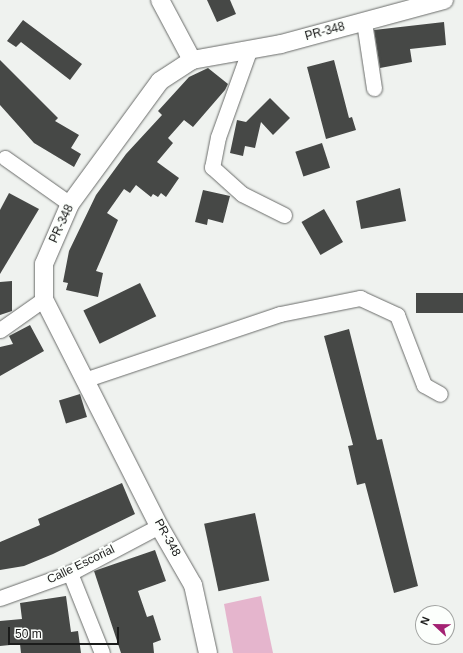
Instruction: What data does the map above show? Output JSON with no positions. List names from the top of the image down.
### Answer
{
  "streets": {
    "street": ["PR-348", "Calle Escorial"]
  },
  "crossings": [
    ["PR-348", "Calle Escorial"]
  ],
  "scale_bar": "50 m",
  "north": "left"
}
